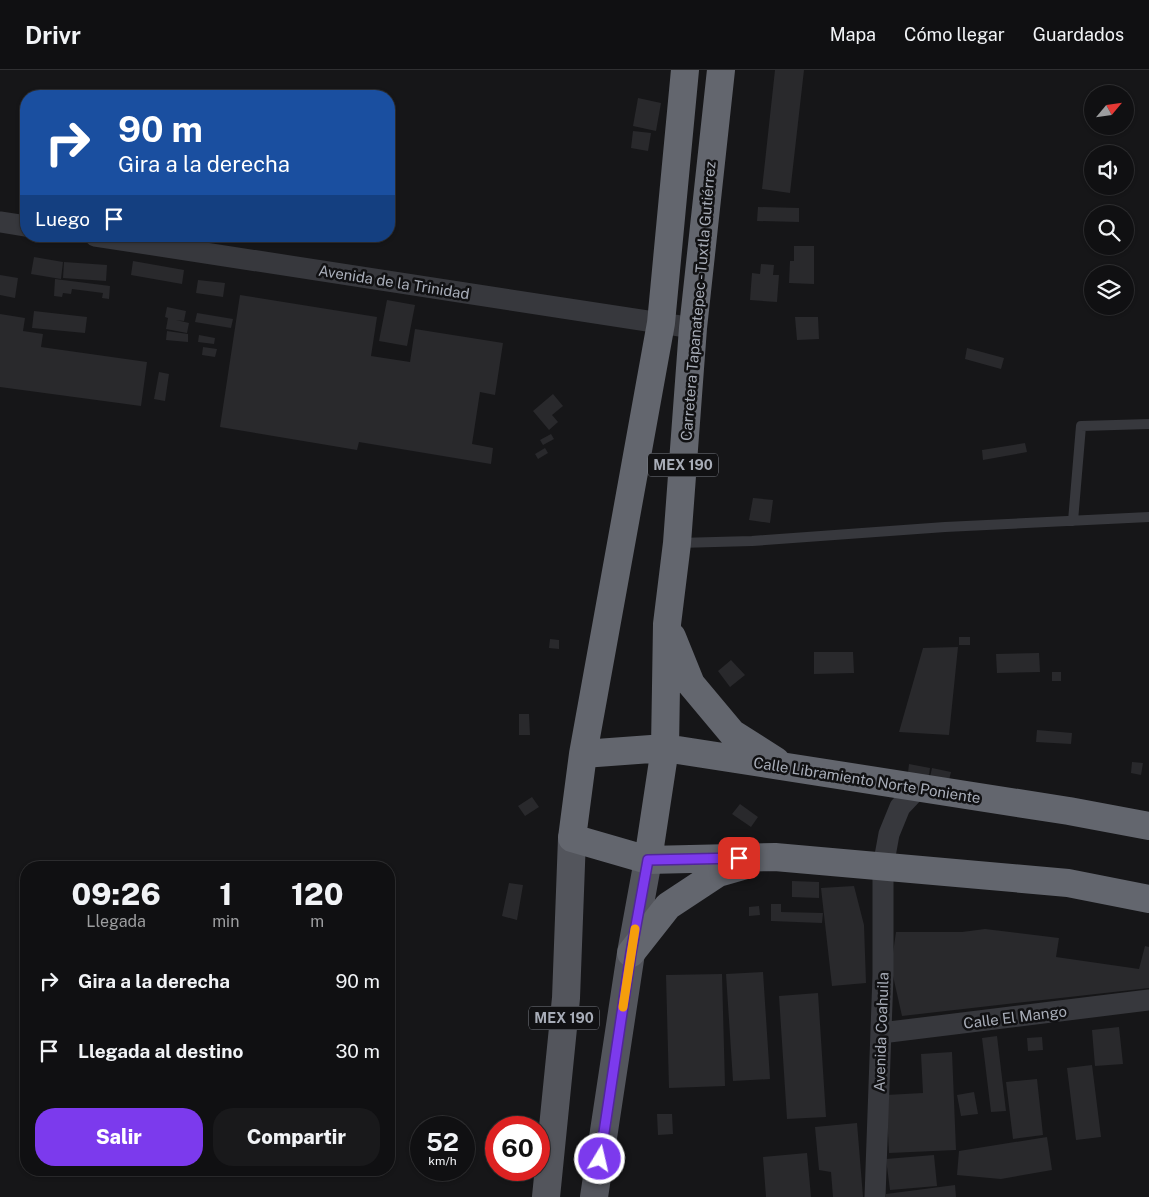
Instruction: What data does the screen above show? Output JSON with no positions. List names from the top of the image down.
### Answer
{
  "streets": {
    "highway": ["Carretera Tapanatepec - Tuxtla Gutiérrez", "MEX 190", "Calle Libramiento Norte Poniente"],
    "street": ["Avenida de la Trinidad", "Calle El Mango", "Avenida Coahuila"]
  },
  "crossings": [
    ["Avenida de la Trinidad", "Carretera Tapanatepec - Tuxtla Gutiérrez"],
    ["Avenida de la Trinidad", "MEX 190"],
    ["Carretera Tapanatepec - Tuxtla Gutiérrez", "MEX 190"],
    ["Carretera Tapanatepec - Tuxtla Gutiérrez", "Calle Libramiento Norte Poniente"],
    ["MEX 190", "Calle Libramiento Norte Poniente"],
    ["Calle Libramiento Norte Poniente", "Avenida Coahuila"],
    ["Calle El Mango", "Avenida Coahuila"]
  ],
  "north": "top right",
  "page": {
    "header": "Drivr",
    "nav": ["Mapa", "Cómo llegar", "Guardados"],
    "turn": ["90 m", "Gira a la derecha"],
    "then": "Luego",
    "eta": [
      "09:26",
      "Llegada",
      "1",
      "min",
      "120",
      "m"
    ],
    "list": [
      {
        "name": "Gira a la derecha",
        "value": "90 m"
      },
      {
        "name": "Llegada al destino",
        "value": "30 m"
      }
    ],
    "buttons": ["Salir", "Compartir"],
    "speed": "52 km/h",
    "limit": "60"
  }
}
